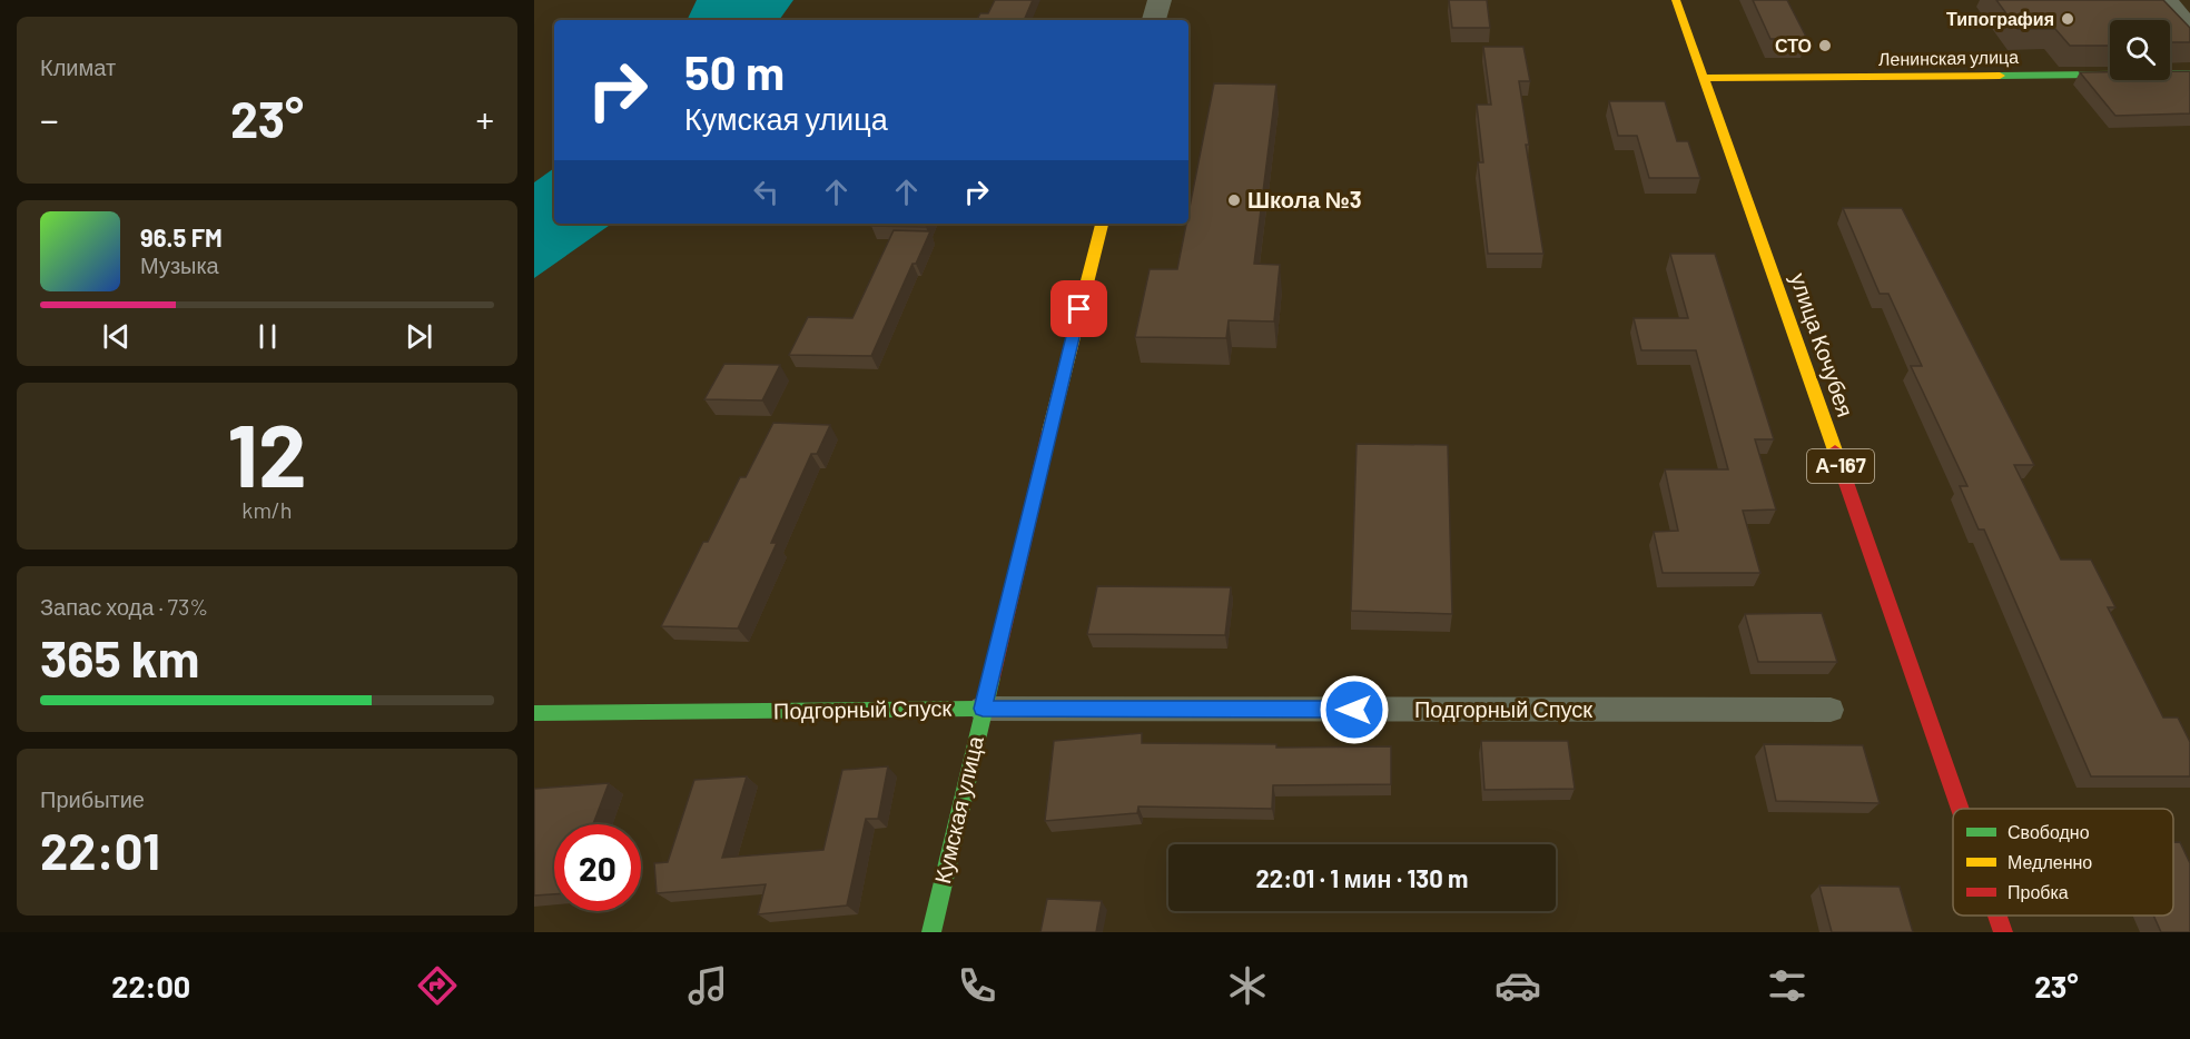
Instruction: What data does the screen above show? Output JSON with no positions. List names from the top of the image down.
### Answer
{
  "streets": {
    "street": [
      "Ленинская улица",
      "улица Кочубея",
      "А-167",
      "Подгорный Спуск",
      "Кумская улица"
    ]
  },
  "crossings": [
    ["Ленинская улица", "улица Кочубея"],
    ["Подгорный Спуск", "Кумская улица"]
  ],
  "places": ["Типография", "СТО", "Школа №3"],
  "legend": ["Свободно", "Медленно", "Пробка"],
  "page": {
    "tile": [
      "Климат",
      ["12", "km/h"],
      ["Запас хода · 73%", "365 km"],
      ["Прибытие", "22:01"]
    ],
    "turn": ["50 m", "Кумская улица"],
    "heat": ["−", "23°", "+"],
    "song": ["96.5 FM", "Музыка"],
    "limit": "20",
    "trip": "22:01 · 1 мин · 130 m",
    "tabs": ["22:00", "23°"]
  }
}
